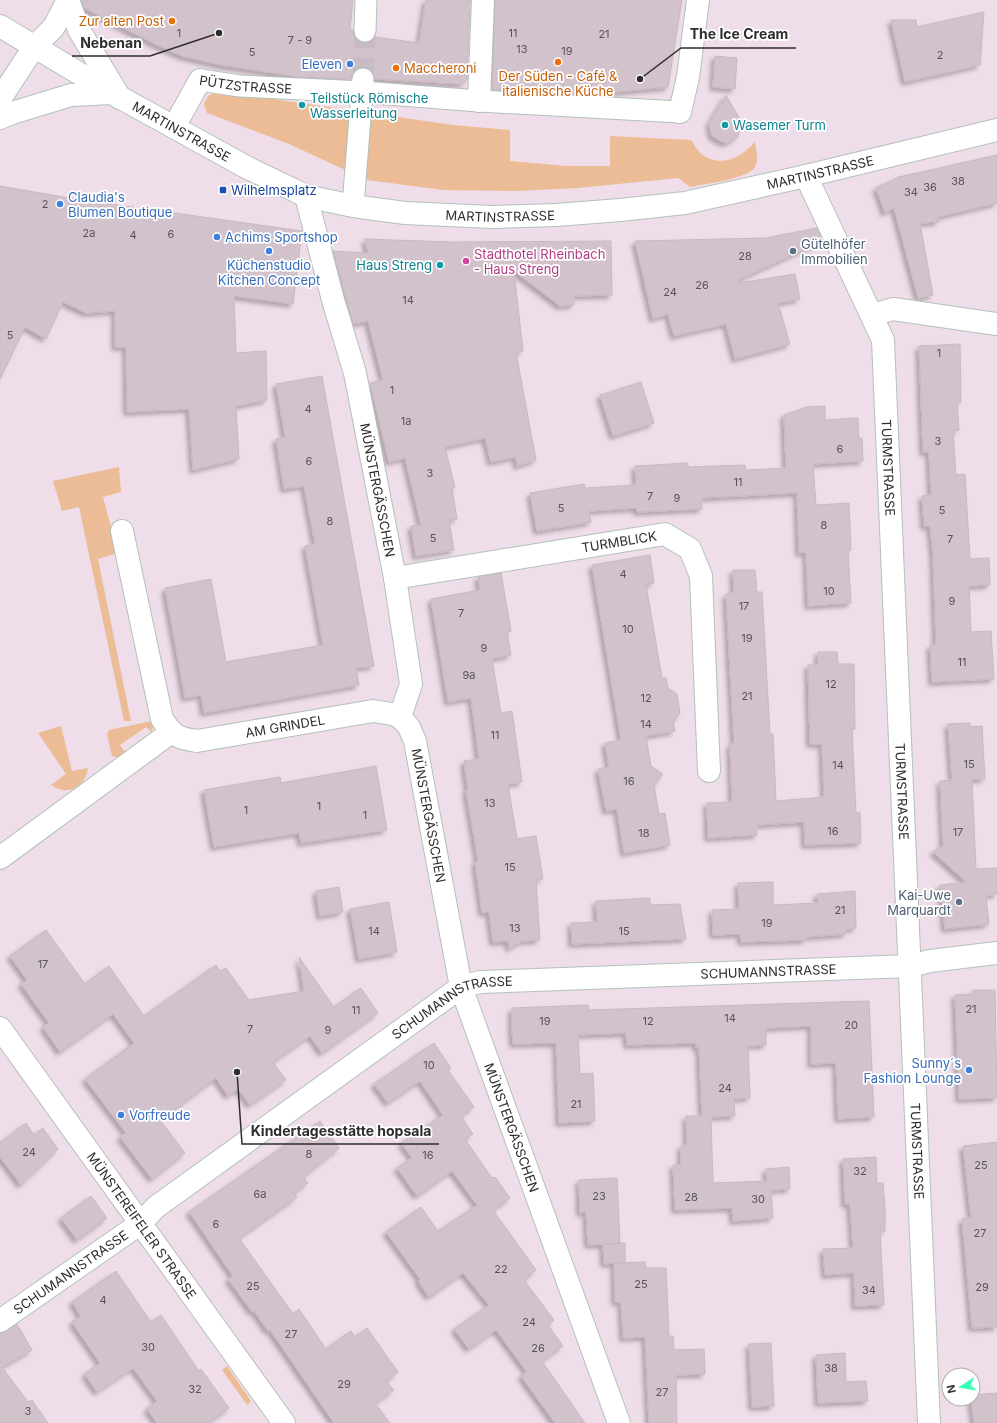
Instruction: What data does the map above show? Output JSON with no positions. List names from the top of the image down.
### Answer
{
  "streets": {
    "street": [
      "PÜTZSTRASSE",
      "MARTINSTRASSE",
      "TURMSTRASSE",
      "MÜNSTERGÄSSCHEN",
      "TURMBLICK",
      "AM GRINDEL",
      "SCHUMANNSTRASSE",
      "MÜNSTEREIFELER STRASSE"
    ]
  },
  "crossings": [
    ["PÜTZSTRASSE", "MARTINSTRASSE"],
    ["MARTINSTRASSE", "TURMSTRASSE"],
    ["MARTINSTRASSE", "MÜNSTERGÄSSCHEN"],
    ["TURMSTRASSE", "SCHUMANNSTRASSE"],
    ["MÜNSTERGÄSSCHEN", "TURMBLICK"],
    ["MÜNSTERGÄSSCHEN", "AM GRINDEL"],
    ["MÜNSTERGÄSSCHEN", "SCHUMANNSTRASSE"],
    ["SCHUMANNSTRASSE", "MÜNSTEREIFELER STRASSE"]
  ],
  "places": {
    "other": [
      "Zur alten Post",
      "Nebenan",
      "Der Süden - Café & italienische Küche",
      "Eleven",
      "Maccheroni",
      "The Ice Cream",
      "Teilstück Römische Wasserleitung",
      "Wasemer Turm",
      "Claudia's Blumen Boutique",
      "Achims Sportshop",
      "Küchenstudio Kitchen Concept",
      "Gütelhöfer Immobilien",
      "Stadthotel Rheinbach - Haus Streng",
      "Haus Streng",
      "Kai-Uwe Marquardt",
      "Sunny´s Fashion Lounge",
      "Kindertagesstätte hopsala",
      "Vorfreude"
    ],
    "transit": ["Wilhelmsplatz"]
  },
  "house_numbers": [
    "1",
    "11",
    "21",
    "7 - 9",
    "13",
    "19",
    "5",
    "2",
    "38",
    "36",
    "34",
    "2",
    "2a",
    "6",
    "4",
    "28",
    "26",
    "24",
    "14",
    "5",
    "1",
    "1",
    "4",
    "1a",
    "3",
    "6",
    "6",
    "3",
    "11",
    "7",
    "9",
    "5",
    "5",
    "8",
    "8",
    "5",
    "7",
    "4",
    "10",
    "9",
    "17",
    "7",
    "10",
    "19",
    "9",
    "11",
    "9a",
    "12",
    "21",
    "12",
    "14",
    "11",
    "15",
    "14",
    "16",
    "13",
    "1",
    "1",
    "1",
    "16",
    "17",
    "18",
    "15",
    "21",
    "19",
    "13",
    "14",
    "15",
    "17",
    "21",
    "11",
    "14",
    "19",
    "12",
    "20",
    "7",
    "9",
    "10",
    "24",
    "21",
    "24",
    "8",
    "16",
    "25",
    "32",
    "6a",
    "23",
    "28",
    "30",
    "6",
    "27",
    "22",
    "25",
    "25",
    "29",
    "34",
    "4",
    "24",
    "27",
    "30",
    "26",
    "38",
    "29",
    "32",
    "27",
    "3"
  ],
  "north": "left"
}
